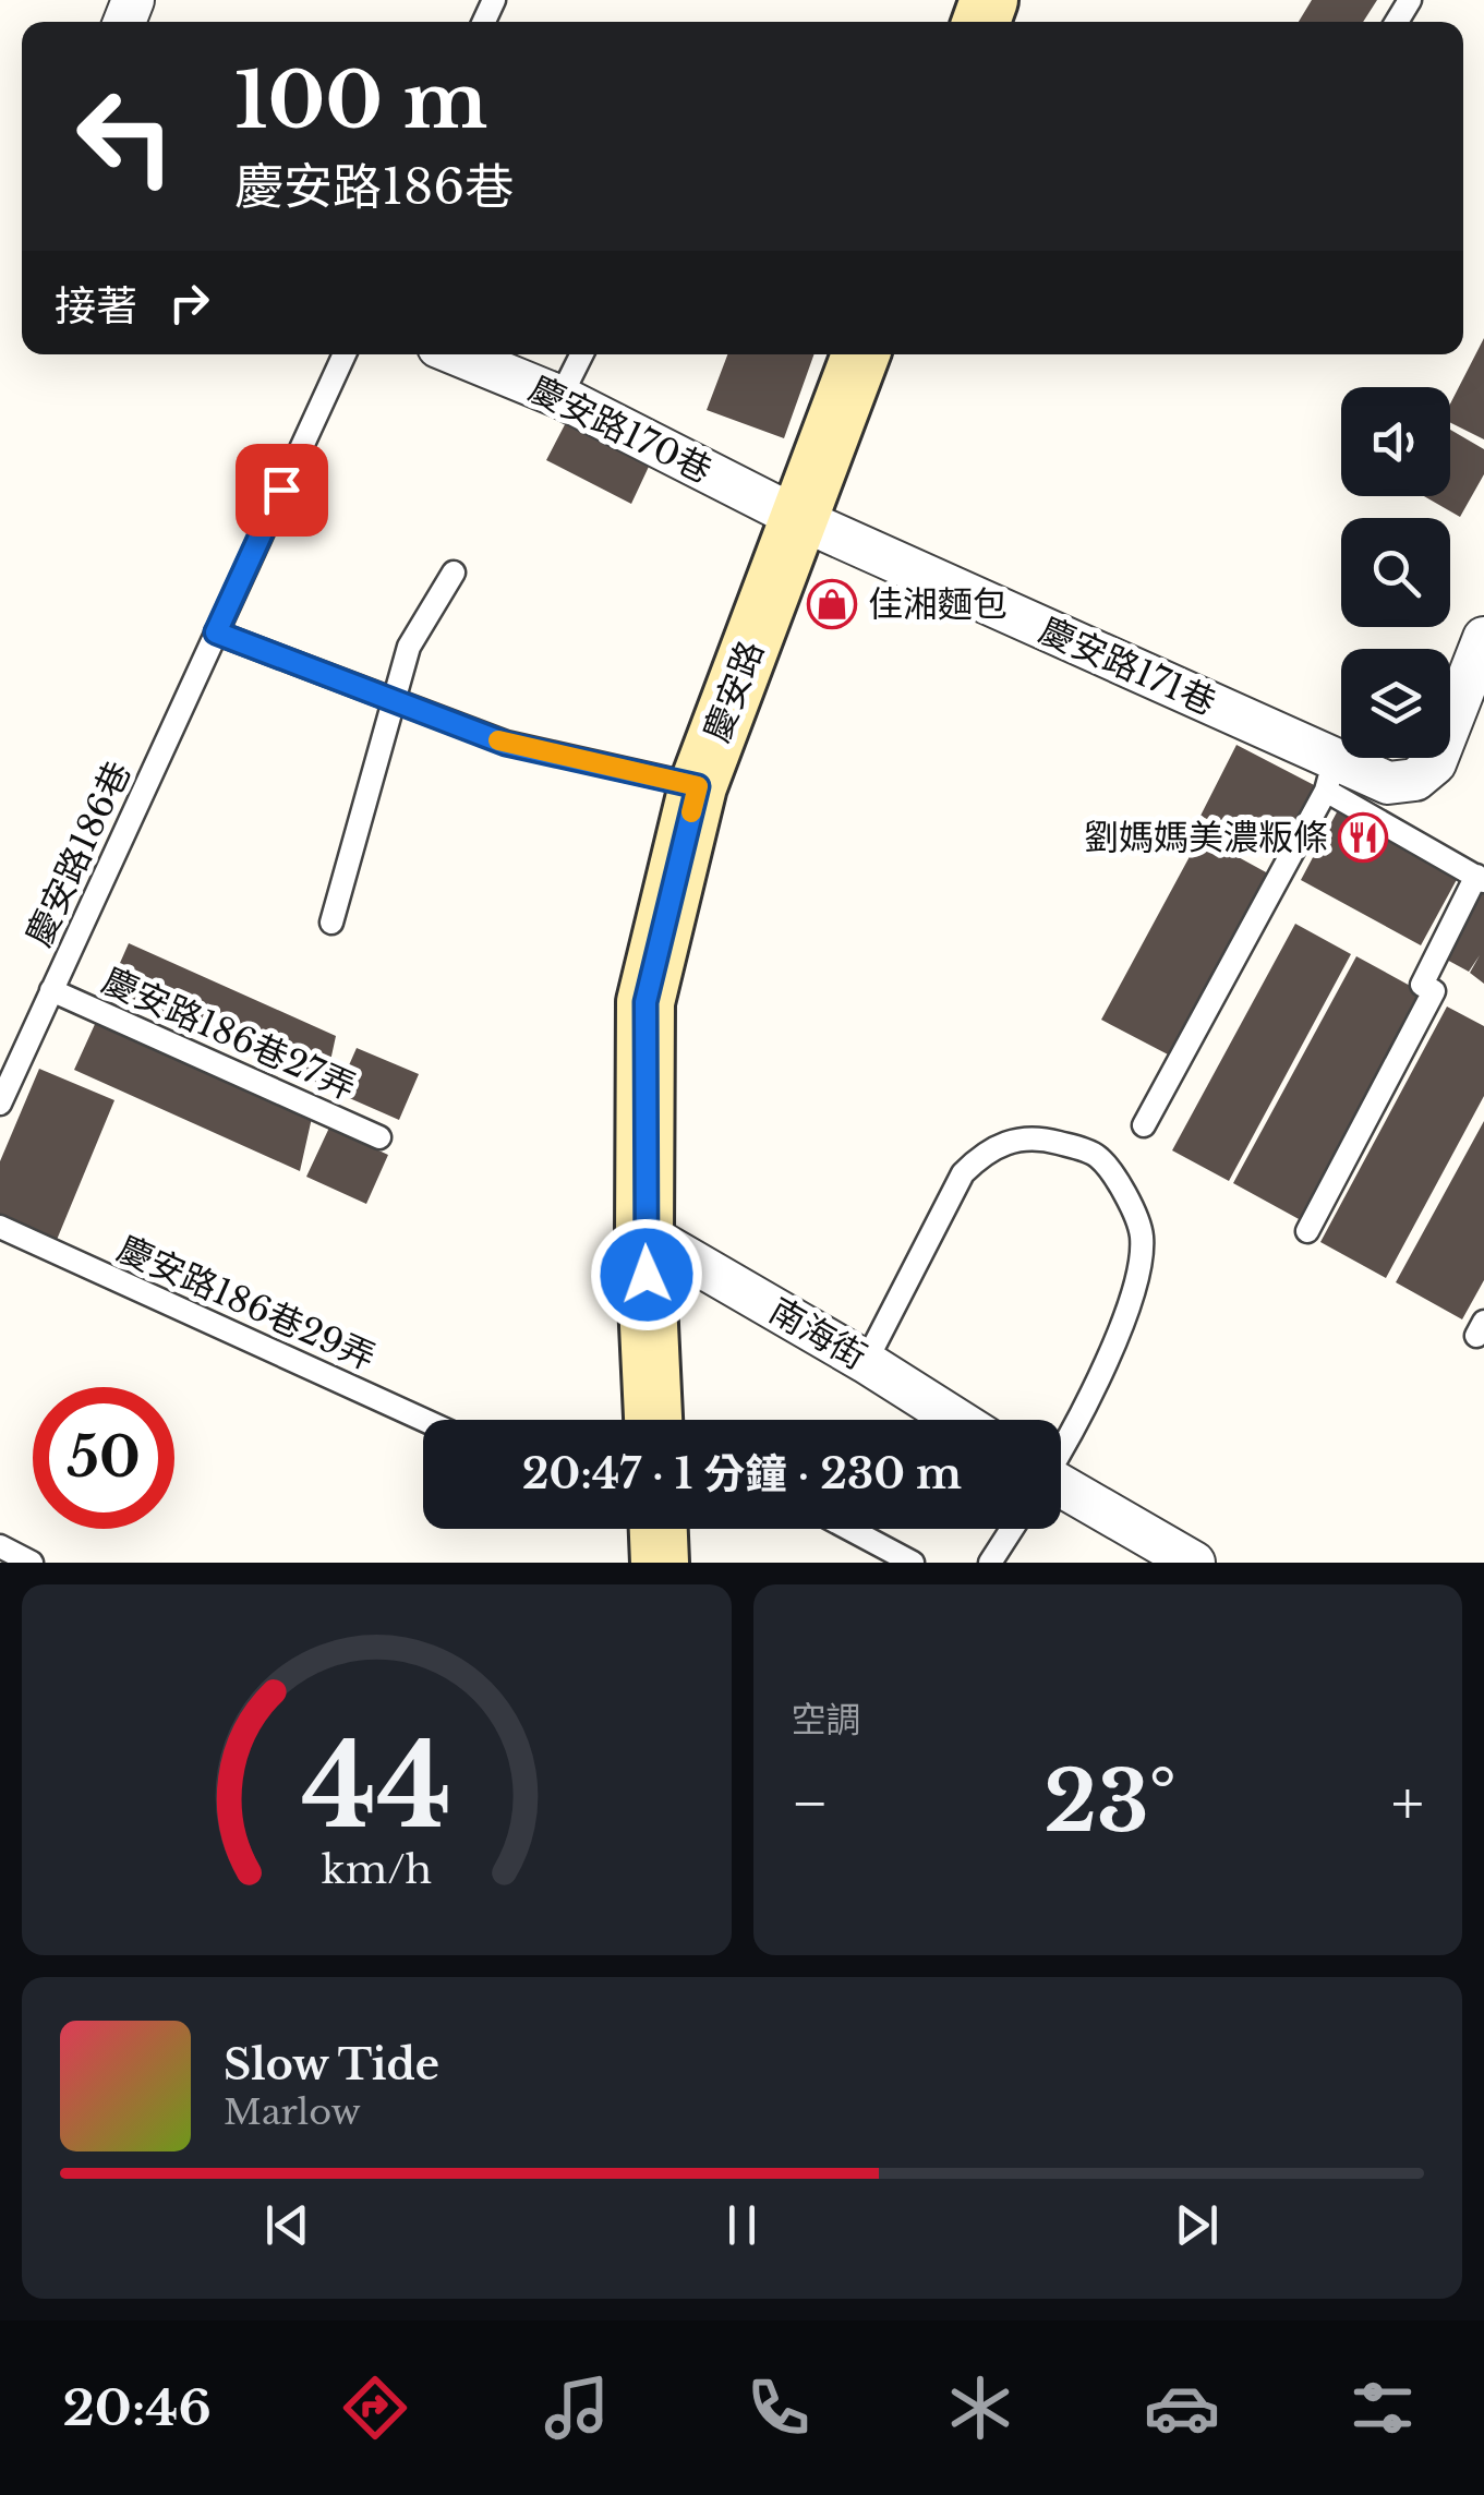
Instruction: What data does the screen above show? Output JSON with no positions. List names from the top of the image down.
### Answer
{
  "streets": {
    "main road": ["慶安路"],
    "street": ["慶安路170巷", "慶安路171巷", "南海街"],
    "lane": ["慶安路186巷", "慶安路186巷27弄", "慶安路186巷29弄"]
  },
  "crossings": [
    ["慶安路170巷", "慶安路171巷"],
    ["慶安路170巷", "慶安路"],
    ["慶安路171巷", "慶安路"],
    ["慶安路", "南海街"],
    ["慶安路186巷", "慶安路186巷27弄"]
  ],
  "places": {
    "shop": ["佳湘麵包"],
    "restaurant": ["劉媽媽美濃粄條"]
  },
  "page": {
    "turn": ["100 m", "慶安路186巷"],
    "then": "接著",
    "limit": "50",
    "trip": "20:47 · 1 分鐘 · 230 m",
    "tile": "空調",
    "heat": ["−", "23°", "+"],
    "song": ["Slow Tide", "Marlow"],
    "tabs": "20:46",
    "gauge": ["44", "km/h"]
  }
}
